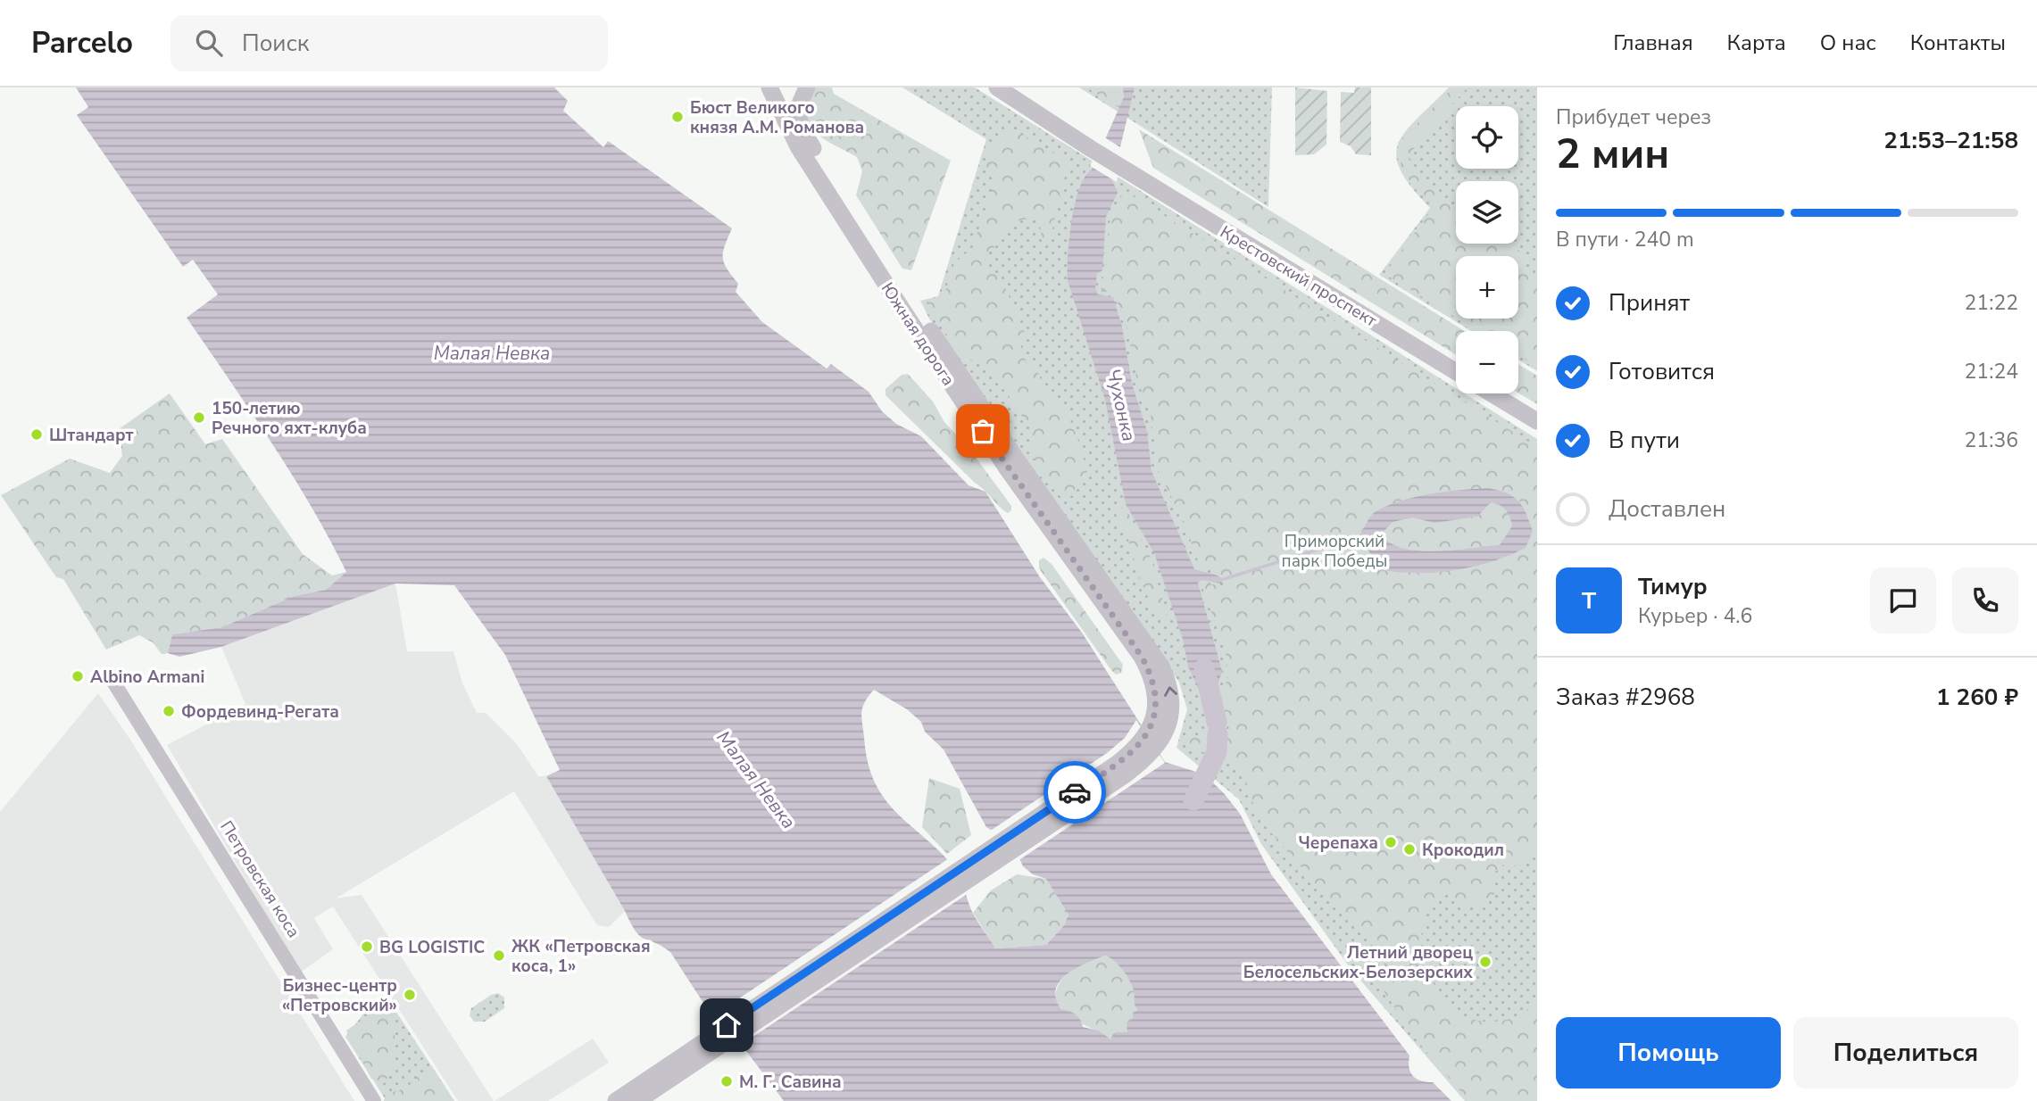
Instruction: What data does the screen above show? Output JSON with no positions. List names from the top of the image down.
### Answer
{
  "streets": {
    "street": ["Крестовский проспект", "Южная дорога", "Петровская коса"]
  },
  "water": ["Малая Невка", "Чухонка"],
  "parks": ["Приморский парк Победы"],
  "places": [
    "Бюст Великого князя А.М. Романова",
    "150-летию Речного яхт-клуба",
    "Штандарт",
    "Albino Armani",
    "Фордевинд-Регата",
    "Черепаха",
    "Крокодил",
    "BG LOGISTIC",
    "ЖК «Петровская коса, 1»",
    "Летний дворец Белосельских-Белозерских",
    "Бизнес-центр «Петровский»",
    "М. Г. Савина"
  ],
  "page": {
    "header": "Parcelo",
    "search": "Поиск",
    "nav": [
      "Главная",
      "Карта",
      "О нас",
      "Контакты"
    ],
    "heading": ["2 мин", "Прибудет через", "21:53–21:58"],
    "panel": [
      "Тимур",
      "Курьер · 4.6",
      "Заказ #2968",
      "1 260 ₽"
    ],
    "map_buttons": ["+", "−"],
    "bar": "В пути · 240 m",
    "list": [
      ["Принят", "21:22"],
      ["Готовится", "21:24"],
      ["В пути", "21:36"],
      "Доставлен"
    ],
    "round": "Т",
    "buttons": ["Помощь", "Поделиться"]
  }
}
